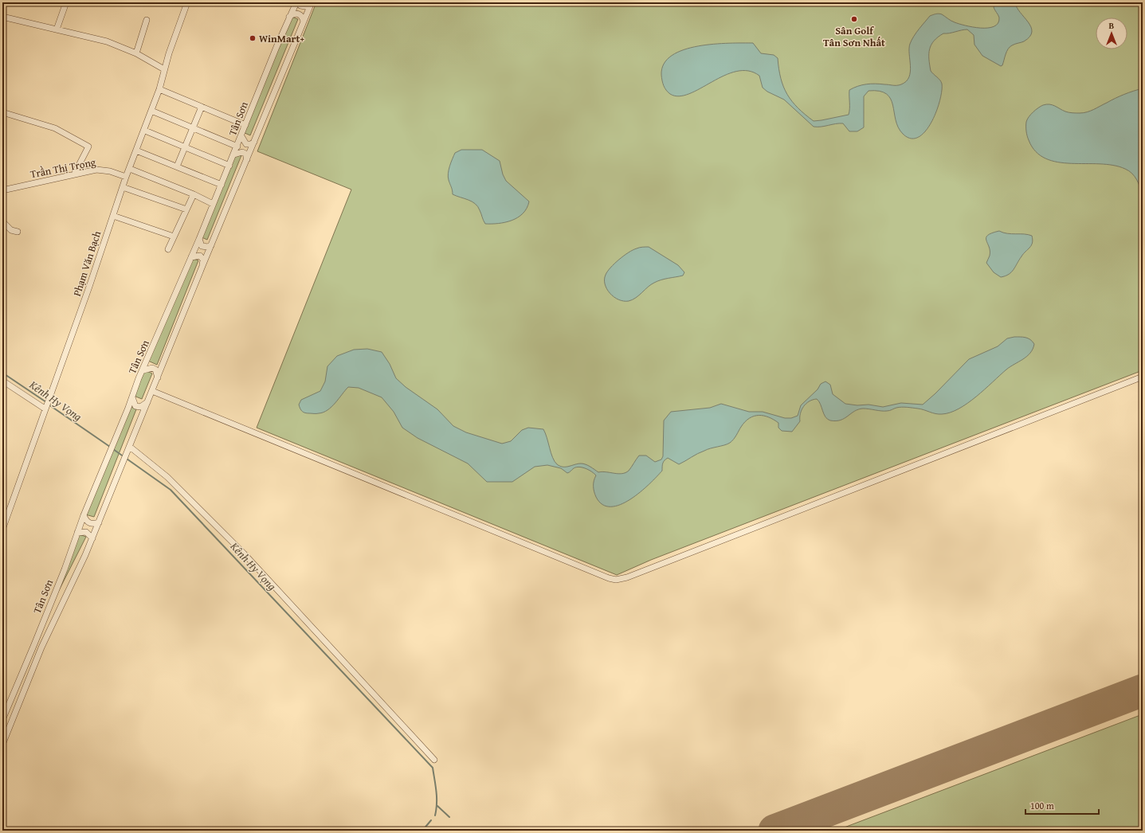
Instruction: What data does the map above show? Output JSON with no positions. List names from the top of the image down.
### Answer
{
  "streets": {
    "street": ["Tân Sơn", "Trần Thị Trọng", "Phạm Văn Bạch"]
  },
  "crossings": [
    ["Trần Thị Trọng", "Phạm Văn Bạch"]
  ],
  "water": ["Kênh Hy Vọng"],
  "places": ["Sân Golf Tân Sơn Nhất", "WinMart+"],
  "scale_bar": "100 m",
  "north": "top"
}
